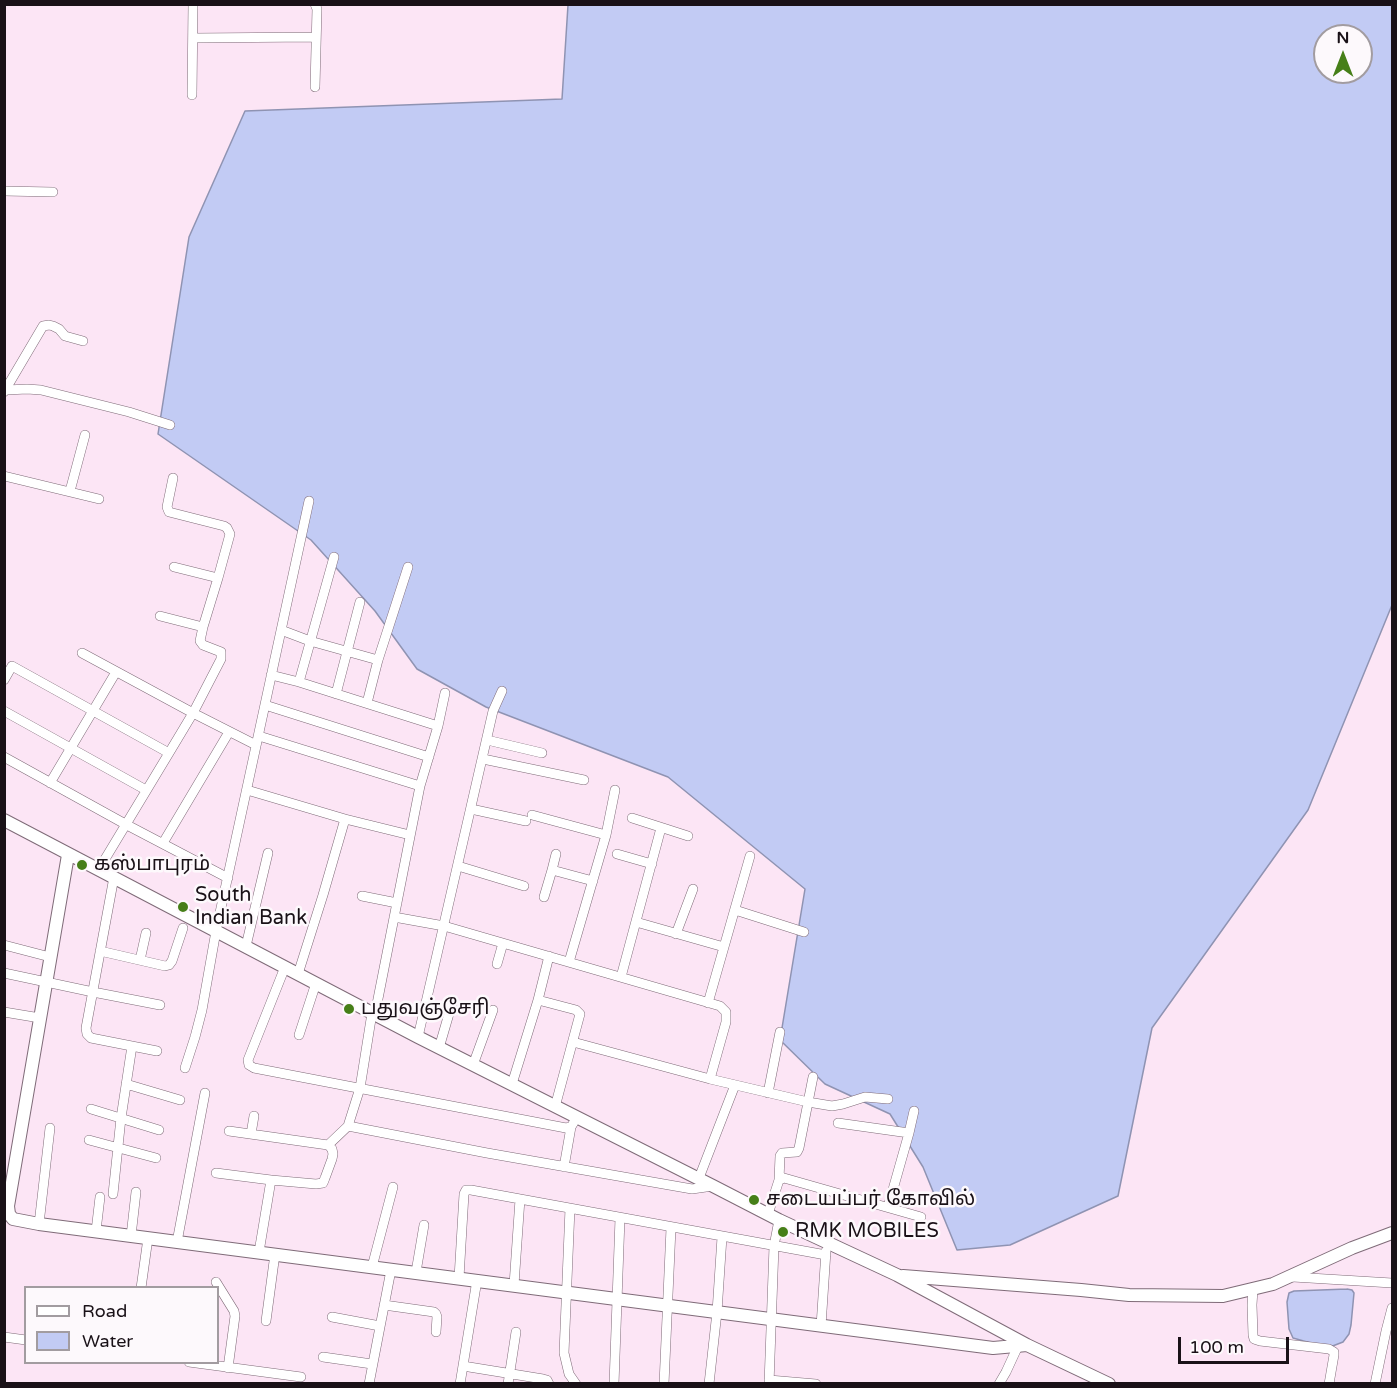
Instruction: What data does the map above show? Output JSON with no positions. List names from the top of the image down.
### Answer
{
  "places": [
    "கஸ்பாபுரம்",
    "South Indian Bank",
    "பதுவஞ்சேரி",
    "சடையப்பர் கோவில்",
    "RMK MOBILES"
  ],
  "legend": ["Road", "Water"],
  "scale_bar": "100 m",
  "north": "top"
}
